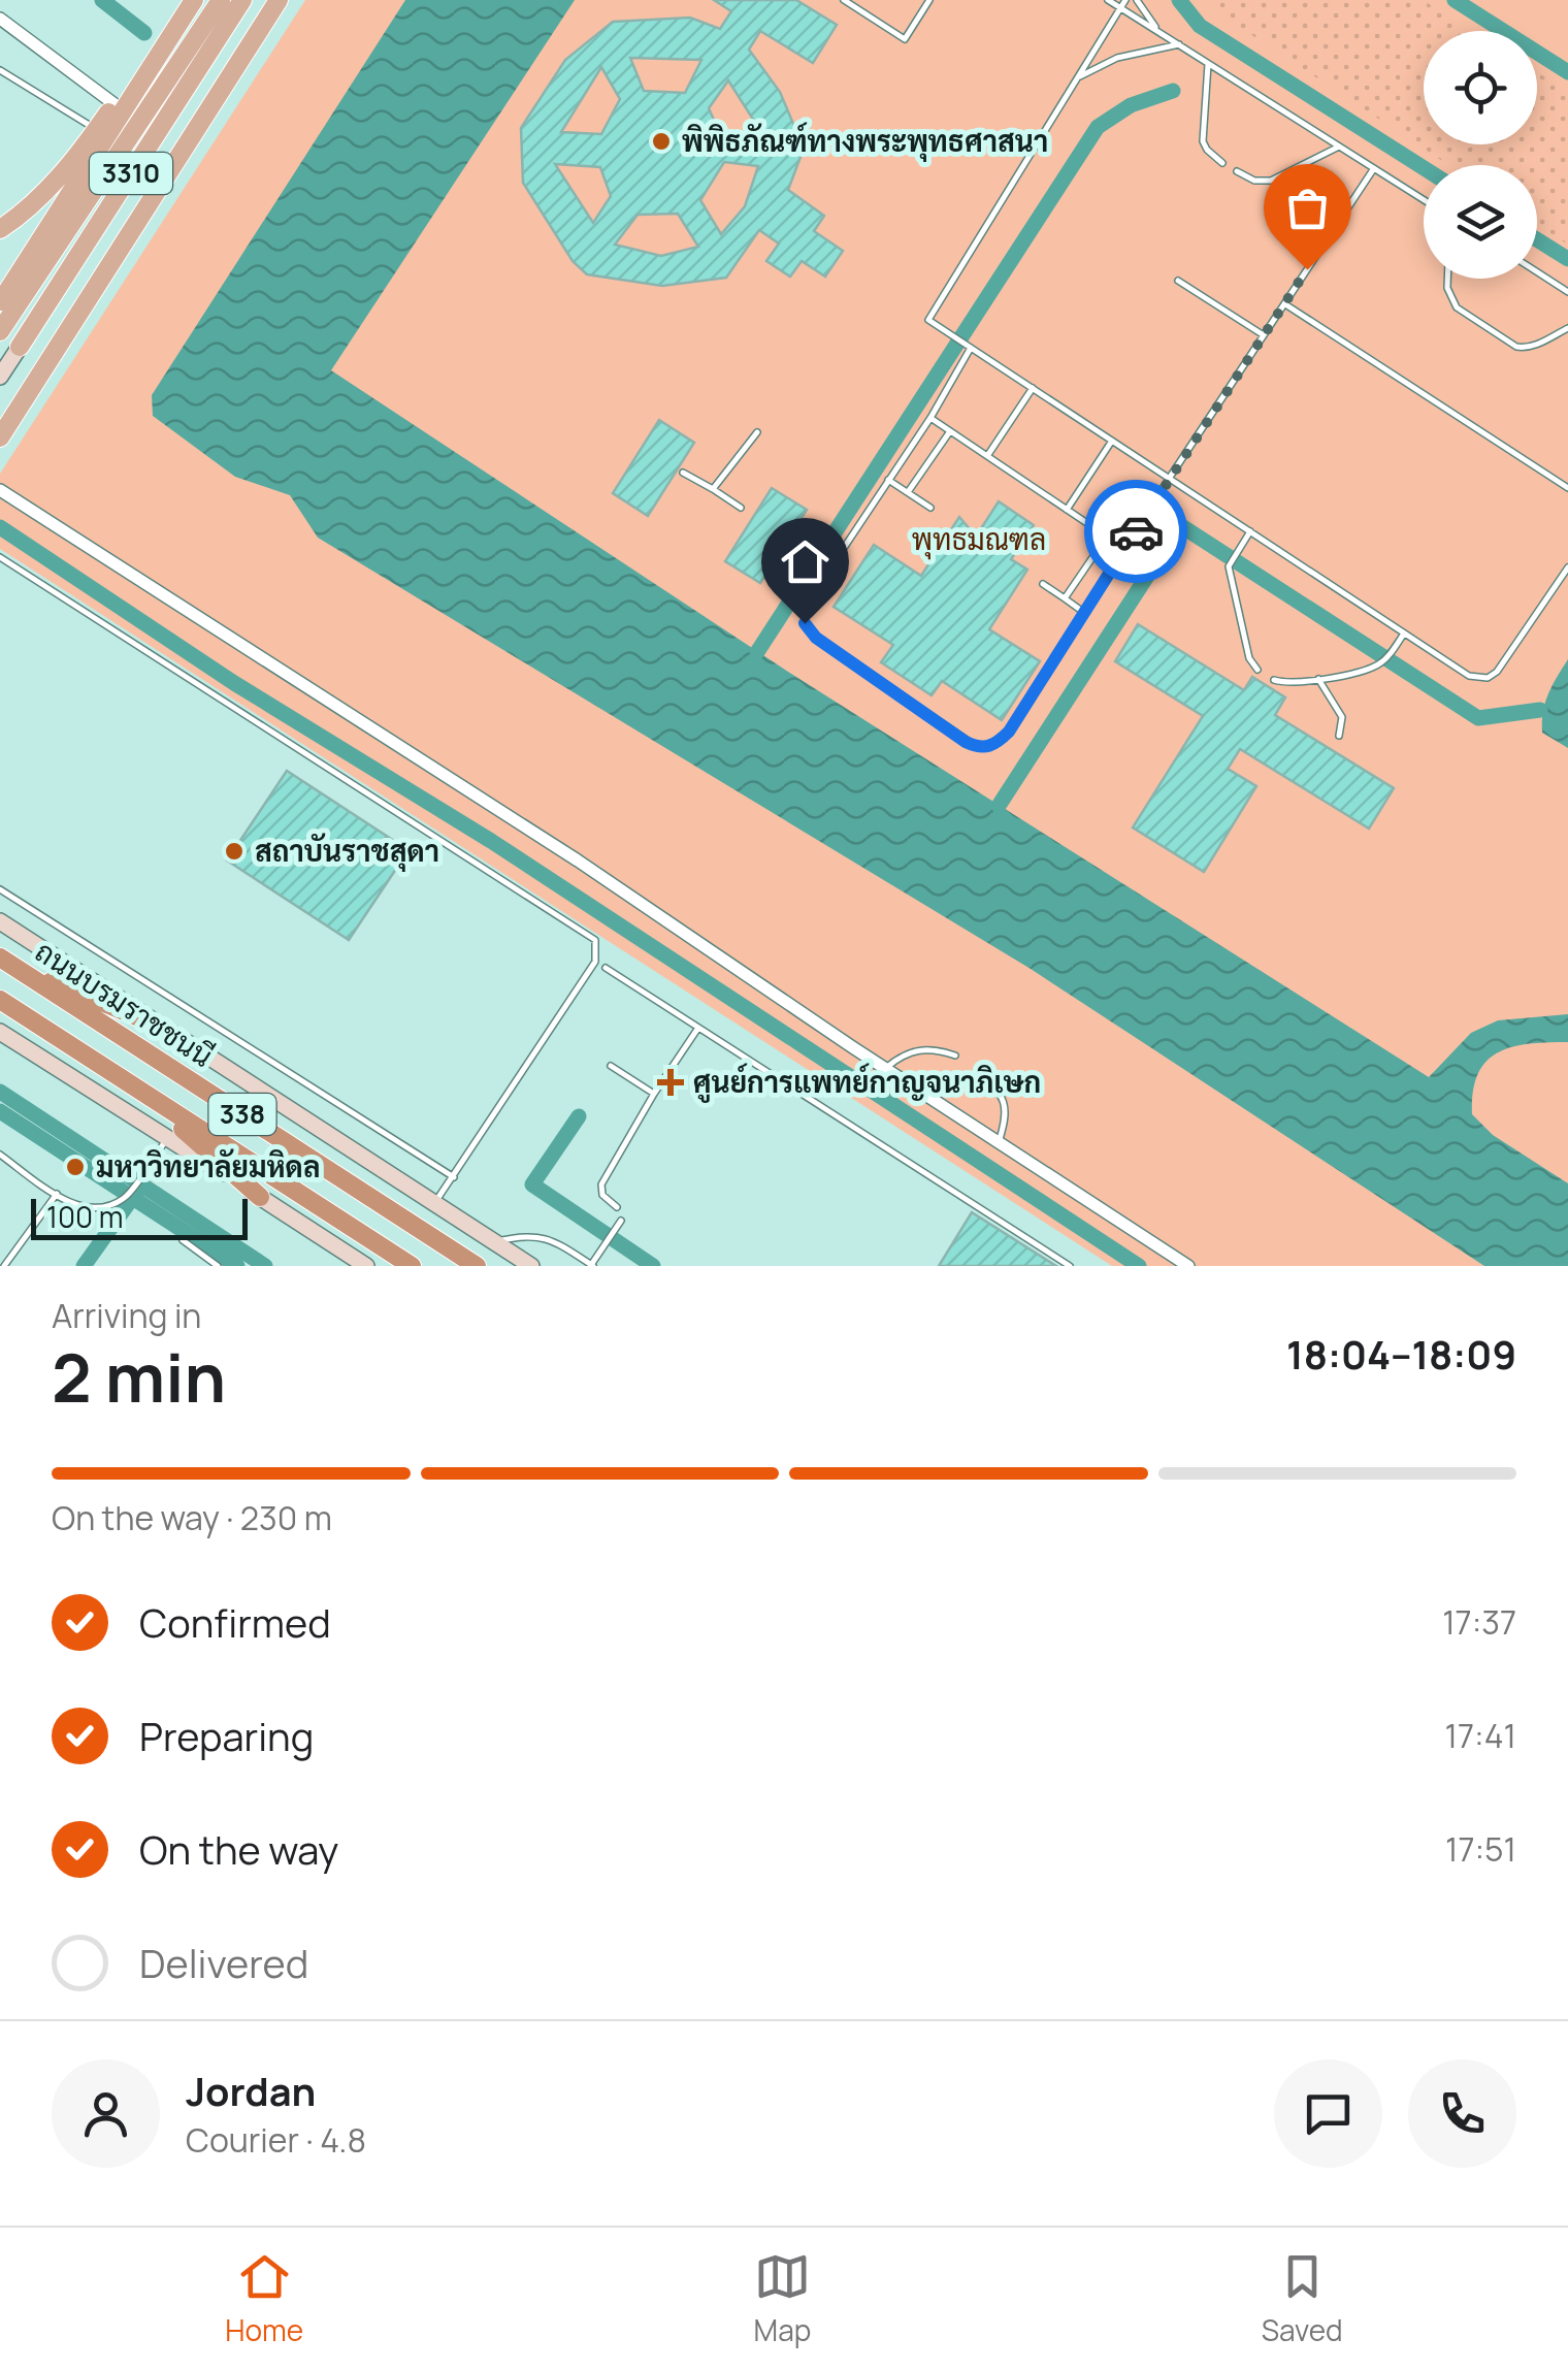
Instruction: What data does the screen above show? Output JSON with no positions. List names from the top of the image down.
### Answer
{
  "streets": {
    "highway": ["ถนนบรมราชชนนี", "338"],
    "main road": ["3310"]
  },
  "parks": ["พุทธมณฑล"],
  "places": {
    "other": ["พิพิธภัณฑ์ทางพระพุทธศาสนา", "สถาบันราชสุดา", "มหาวิทยาลัยมหิดล"],
    "health": ["ศูนย์การแพทย์กาญจนาภิเษก"]
  },
  "scale_bar": "100 m",
  "page": {
    "scale": "100 m",
    "heading": ["2 min", "Arriving in", "18:04–18:09"],
    "panel": ["Jordan", "Courier · 4.8"],
    "bar": "On the way · 230 m",
    "list": [
      ["Confirmed", "17:37"],
      ["Preparing", "17:41"],
      ["On the way", "17:51"],
      "Delivered"
    ],
    "tabs": ["Home", "Map", "Saved"]
  }
}
